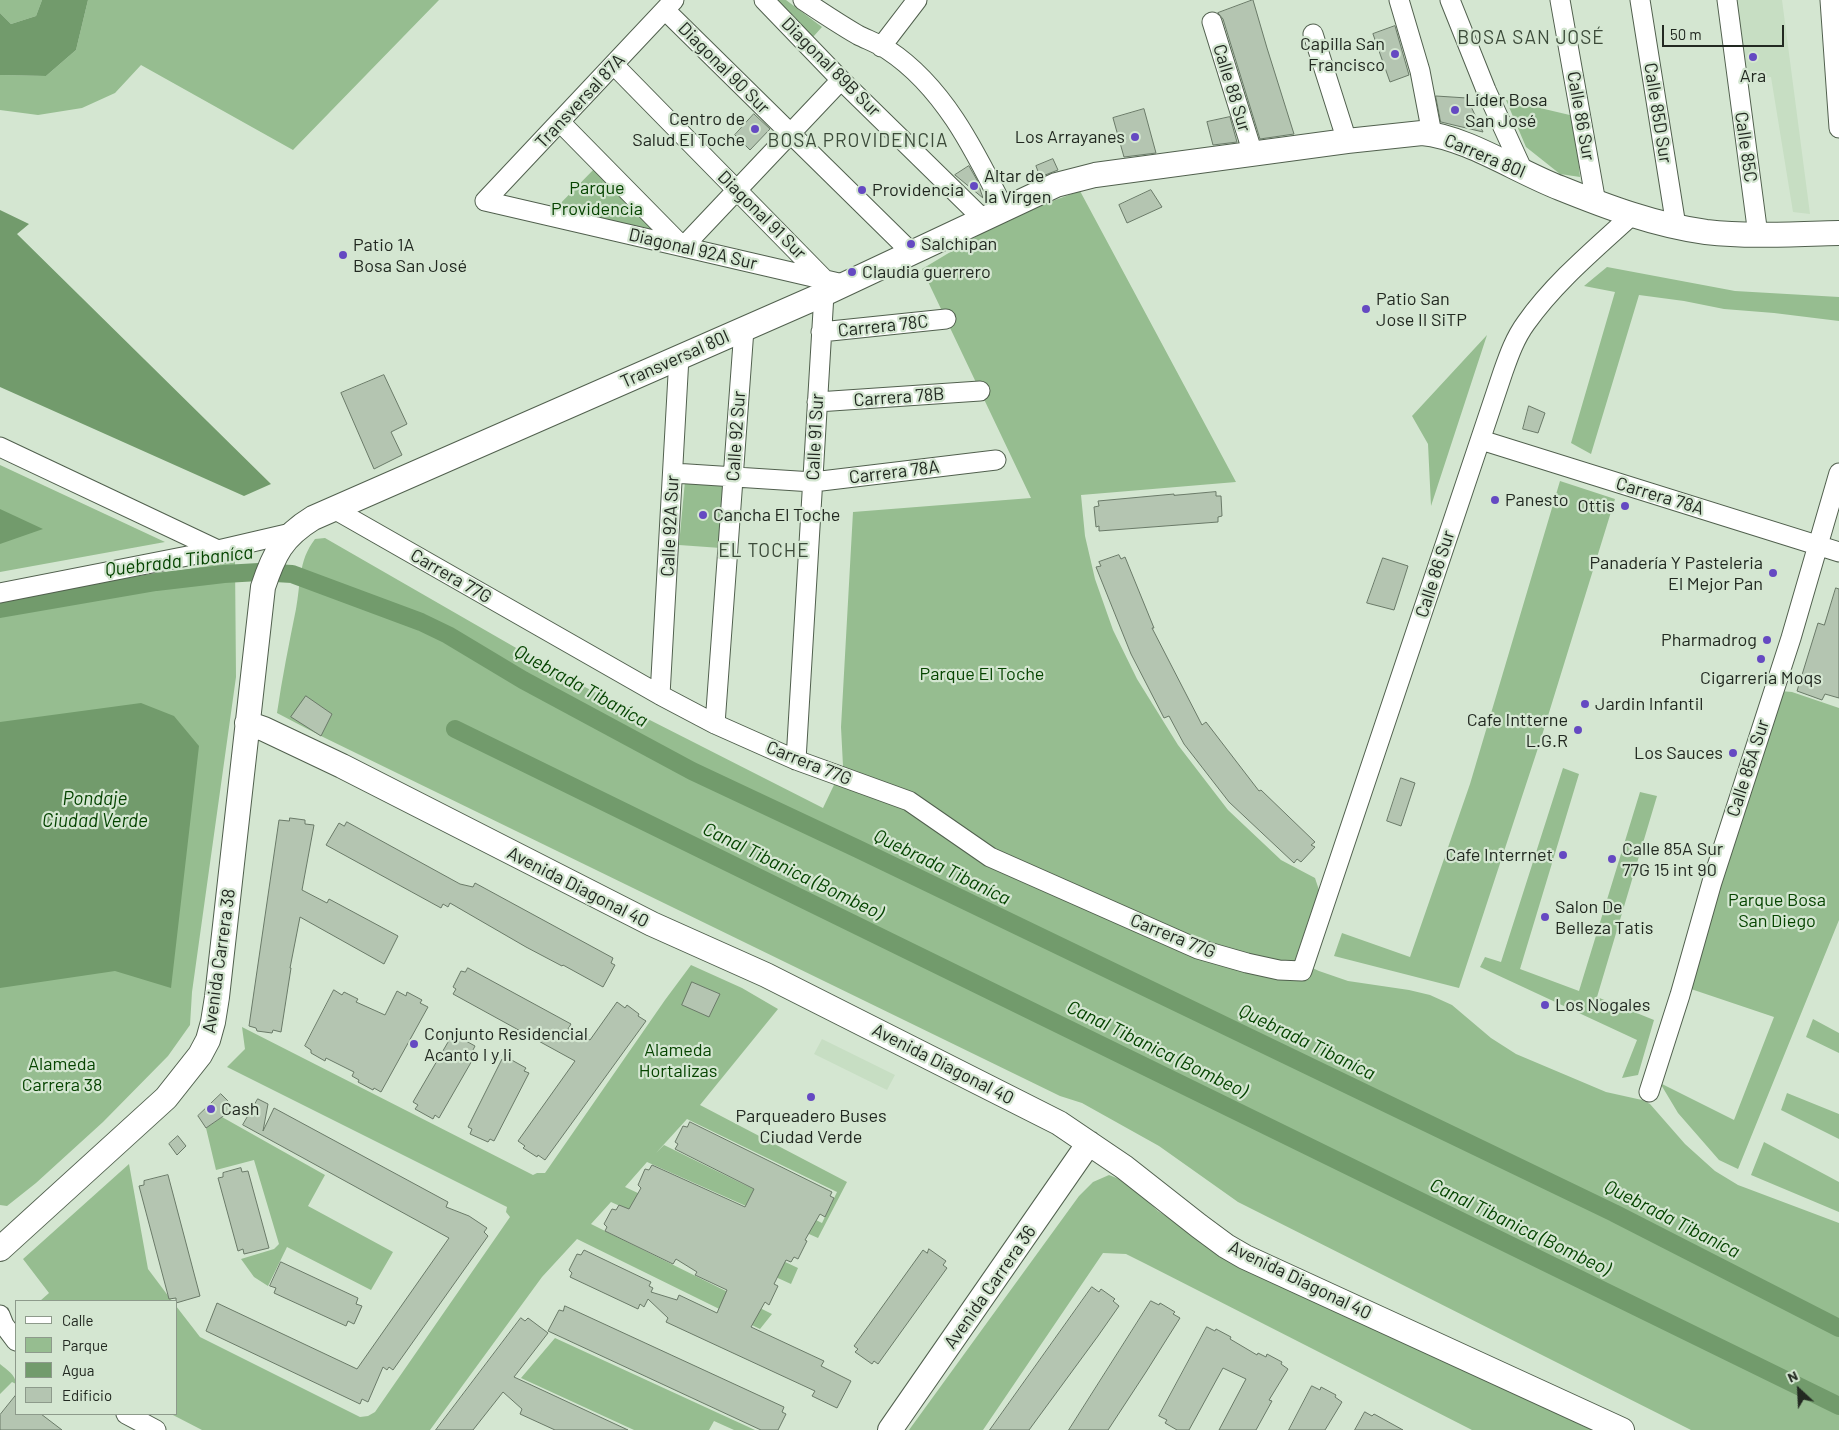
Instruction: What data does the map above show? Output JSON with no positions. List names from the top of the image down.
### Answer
{
  "streets": {
    "main road": [
      "Carrera 80I",
      "Transversal 80I",
      "Avenida Diagonal 40",
      "Avenida Carrera 38",
      "Avenida Carrera 36"
    ],
    "street": [
      "Diagonal 89B Sur",
      "Diagonal 90 Sur",
      "Calle 88 Sur",
      "Transversal 87A",
      "Calle 85D Sur",
      "Calle 86 Sur",
      "Calle 85C",
      "Diagonal 91 Sur",
      "Diagonal 92A Sur",
      "Carrera 78C",
      "Carrera 78B",
      "Calle 92 Sur",
      "Calle 91 Sur",
      "Carrera 78A",
      "Calle 92A Sur",
      "Carrera 77G",
      "Calle 85A Sur"
    ]
  },
  "crossings": [
    ["Diagonal 89B Sur", "Transversal 80I"],
    ["Diagonal 90 Sur", "Transversal 87A"],
    ["Diagonal 90 Sur", "Transversal 80I"],
    ["Calle 88 Sur", "Carrera 80I"],
    ["Transversal 87A", "Diagonal 91 Sur"],
    ["Transversal 87A", "Diagonal 92A Sur"],
    ["Calle 85D Sur", "Carrera 80I"],
    ["Calle 86 Sur", "Carrera 80I"],
    ["Calle 86 Sur", "Carrera 78A"],
    ["Calle 86 Sur", "Carrera 77G"],
    ["Calle 85C", "Carrera 80I"],
    ["Carrera 80I", "Transversal 80I"],
    ["Diagonal 91 Sur", "Diagonal 92A Sur"],
    ["Diagonal 91 Sur", "Transversal 80I"],
    ["Diagonal 91 Sur", "Calle 91 Sur"],
    ["Diagonal 92A Sur", "Transversal 80I"],
    ["Diagonal 92A Sur", "Calle 91 Sur"],
    ["Carrera 78C", "Calle 91 Sur"],
    ["Transversal 80I", "Calle 92 Sur"],
    ["Transversal 80I", "Calle 91 Sur"],
    ["Transversal 80I", "Calle 92A Sur"],
    ["Transversal 80I", "Carrera 77G"],
    ["Transversal 80I", "Avenida Carrera 38"],
    ["Carrera 78B", "Calle 91 Sur"],
    ["Calle 92 Sur", "Carrera 78A"],
    ["Calle 92 Sur", "Carrera 77G"],
    ["Calle 91 Sur", "Carrera 78A"],
    ["Calle 91 Sur", "Carrera 77G"],
    ["Carrera 78A", "Calle 92A Sur"],
    ["Carrera 78A", "Calle 85A Sur"],
    ["Calle 92A Sur", "Carrera 77G"],
    ["Avenida Diagonal 40", "Avenida Carrera 38"],
    ["Avenida Diagonal 40", "Avenida Carrera 36"]
  ],
  "districts": ["BOSA SAN JOSÉ", "BOSA PROVIDENCIA", "EL TOCHE"],
  "water": ["Quebrada Tibaníca", "Pondaje Ciudad Verde", "Canal Tibanica (Bombeo)"],
  "parks": [
    "Parque Providencia",
    "Parque El Toche",
    "Parque Bosa San Diego",
    "Alameda Hortalizas",
    "Alameda Carrera 38"
  ],
  "places": [
    "Capilla San Francisco",
    "Ara",
    "Líder Bosa San José",
    "Centro de Salud El Toche",
    "Los Arrayanes",
    "Altar de la Virgen",
    "Providencia",
    "Salchipan",
    "Patio 1A Bosa San José",
    "Claudia guerrero",
    "Patio San Jose II SiTP",
    "Panesto",
    "Ottis",
    "Cancha El Toche",
    "Panadería Y Pasteleria El Mejor Pan",
    "Pharmadrog",
    "Cigarreria Moqs",
    "Jardin Infantil",
    "Cafe Intterne L.G.R",
    "Los Sauces",
    "Cafe Interrnet",
    "Calle 85A Sur 77G 15 int 90",
    "Salon De Belleza Tatis",
    "Los Nogales",
    "Conjunto Residencial Acanto I y Ii",
    "Parqueadero Buses Ciudad Verde",
    "Cash"
  ],
  "legend": [
    "Calle",
    "Parque",
    "Agua",
    "Edificio"
  ],
  "scale_bar": "50 m",
  "north": "top left"
}
